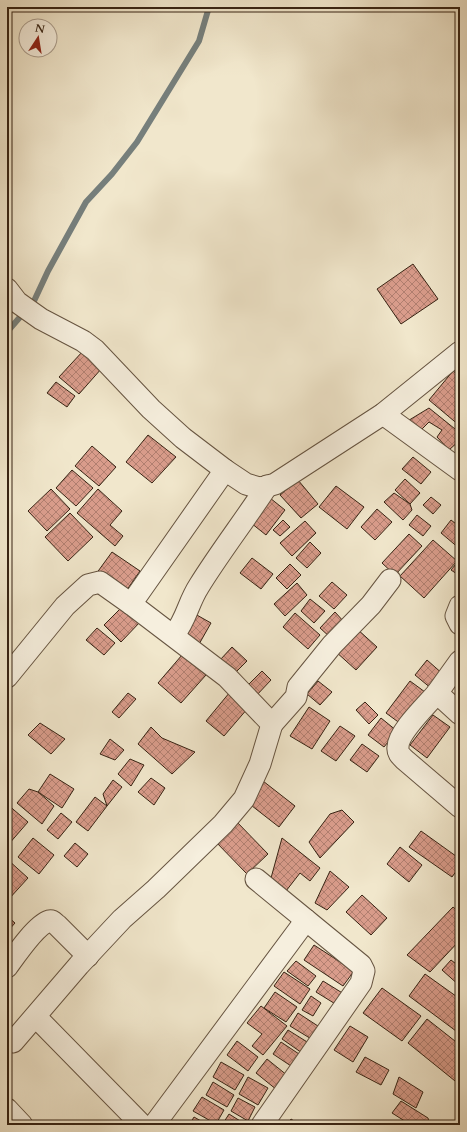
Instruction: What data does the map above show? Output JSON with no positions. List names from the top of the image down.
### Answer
{
  "north": "top"
}
